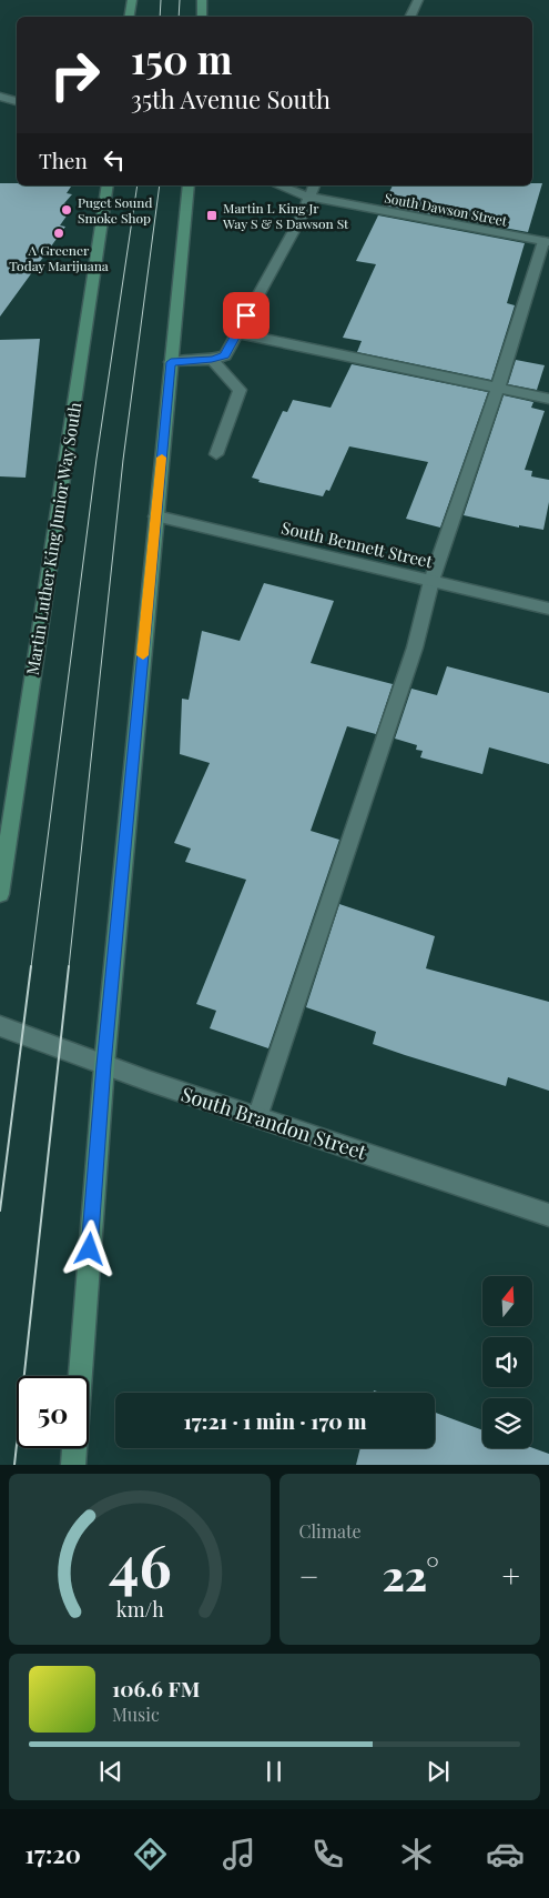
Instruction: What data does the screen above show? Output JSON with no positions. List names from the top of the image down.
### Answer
{
  "streets": {
    "main road": ["Martin Luther King Junior Way South"],
    "street": ["South Dawson Street", "South Bennett Street", "South Brandon Street"]
  },
  "places": {
    "other": ["Puget Sound Smoke Shop", "A Greener Today Marijuana"],
    "transit": ["Martin L King Jr Way S & S Dawson St"]
  },
  "north": "top",
  "page": {
    "turn": ["150 m", "35th Avenue South"],
    "then": "Then",
    "limit": "50",
    "trip": "17:21 · 1 min · 170 m",
    "tile": "Climate",
    "heat": ["−", "22°", "+"],
    "song": ["106.6 FM", "Music"],
    "tabs": "17:20",
    "gauge": ["46", "km/h"]
  }
}
